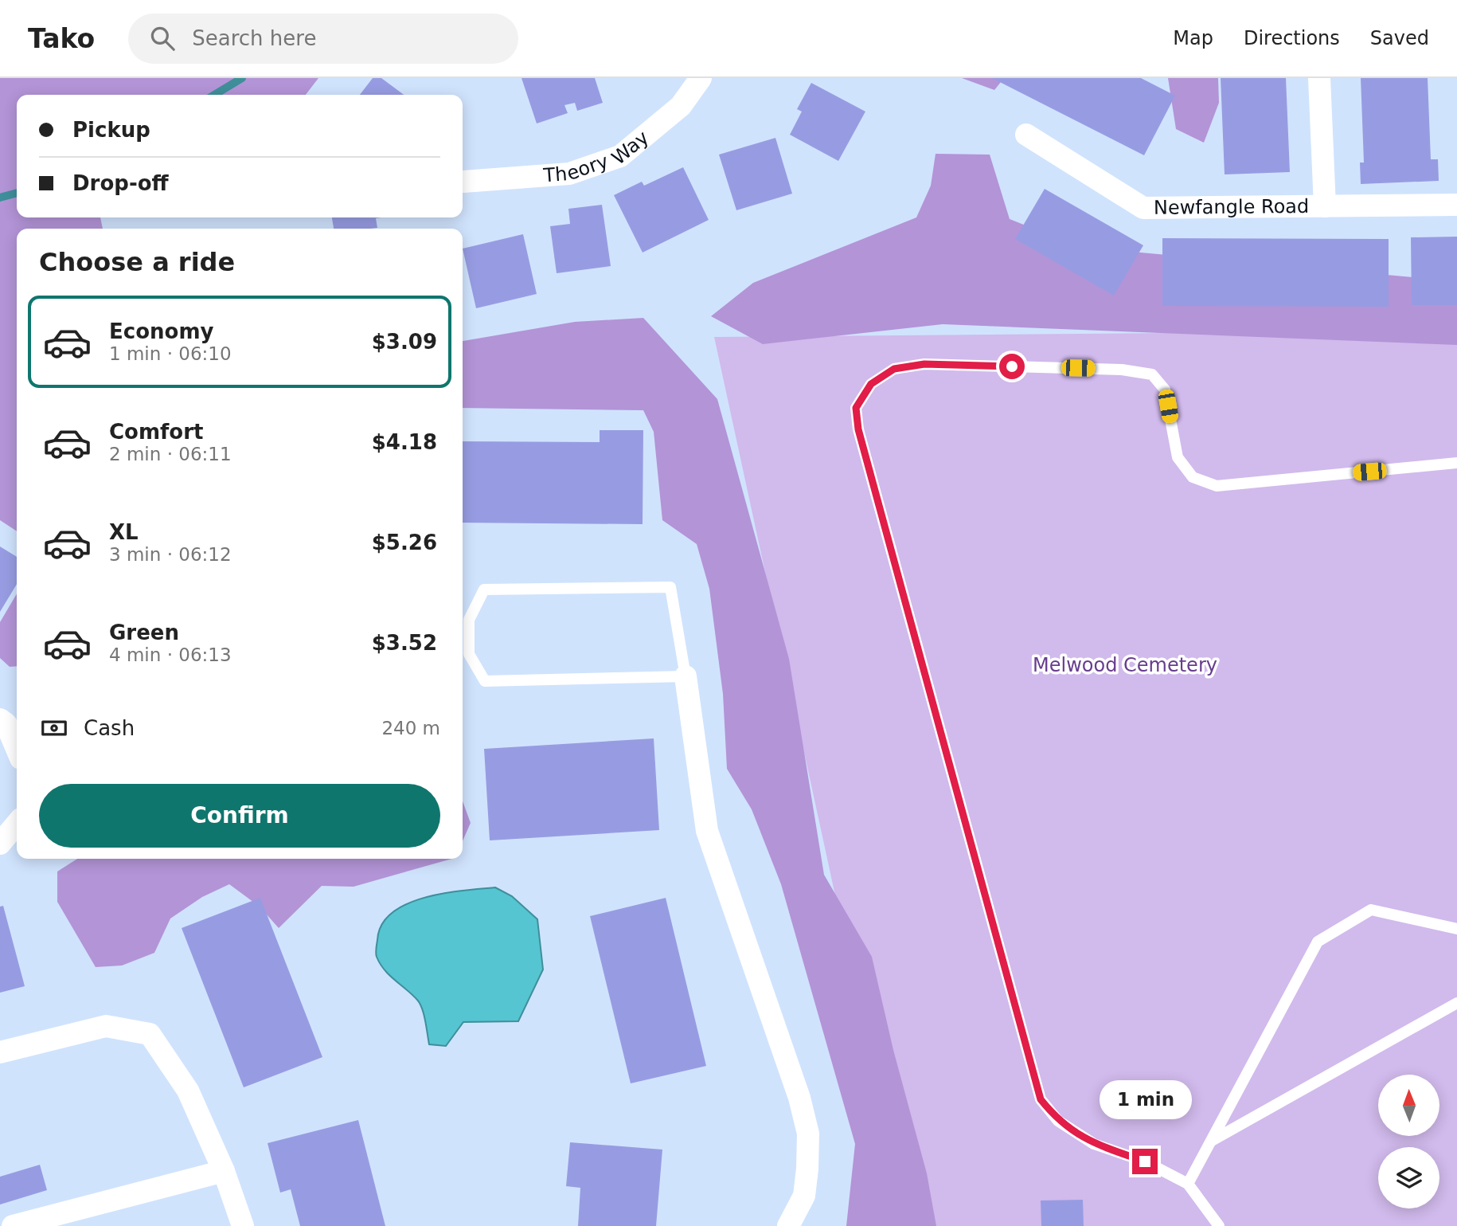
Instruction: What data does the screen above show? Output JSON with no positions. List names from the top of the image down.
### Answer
{
  "streets": {
    "street": ["Theory Way", "Newfangle Road"]
  },
  "parks": ["Melwood Cemetery"],
  "north": "top",
  "page": {
    "header": "Tako",
    "search": "Search here",
    "nav": ["Map", "Directions", "Saved"],
    "banner": ["Pickup", "Drop-off"],
    "heading": "Choose a ride",
    "list": [
      {
        "name": "Economy",
        "note": "1 min · 06:10",
        "value": "$3.09"
      },
      {
        "name": "Comfort",
        "note": "2 min · 06:11",
        "value": "$4.18"
      },
      {
        "name": "XL",
        "note": "3 min · 06:12",
        "value": "$5.26"
      },
      {
        "name": "Green",
        "note": "4 min · 06:13",
        "value": "$3.52"
      }
    ],
    "pay": ["Cash", "240 m"],
    "buttons": "Confirm",
    "bubble": "1 min"
  }
}
